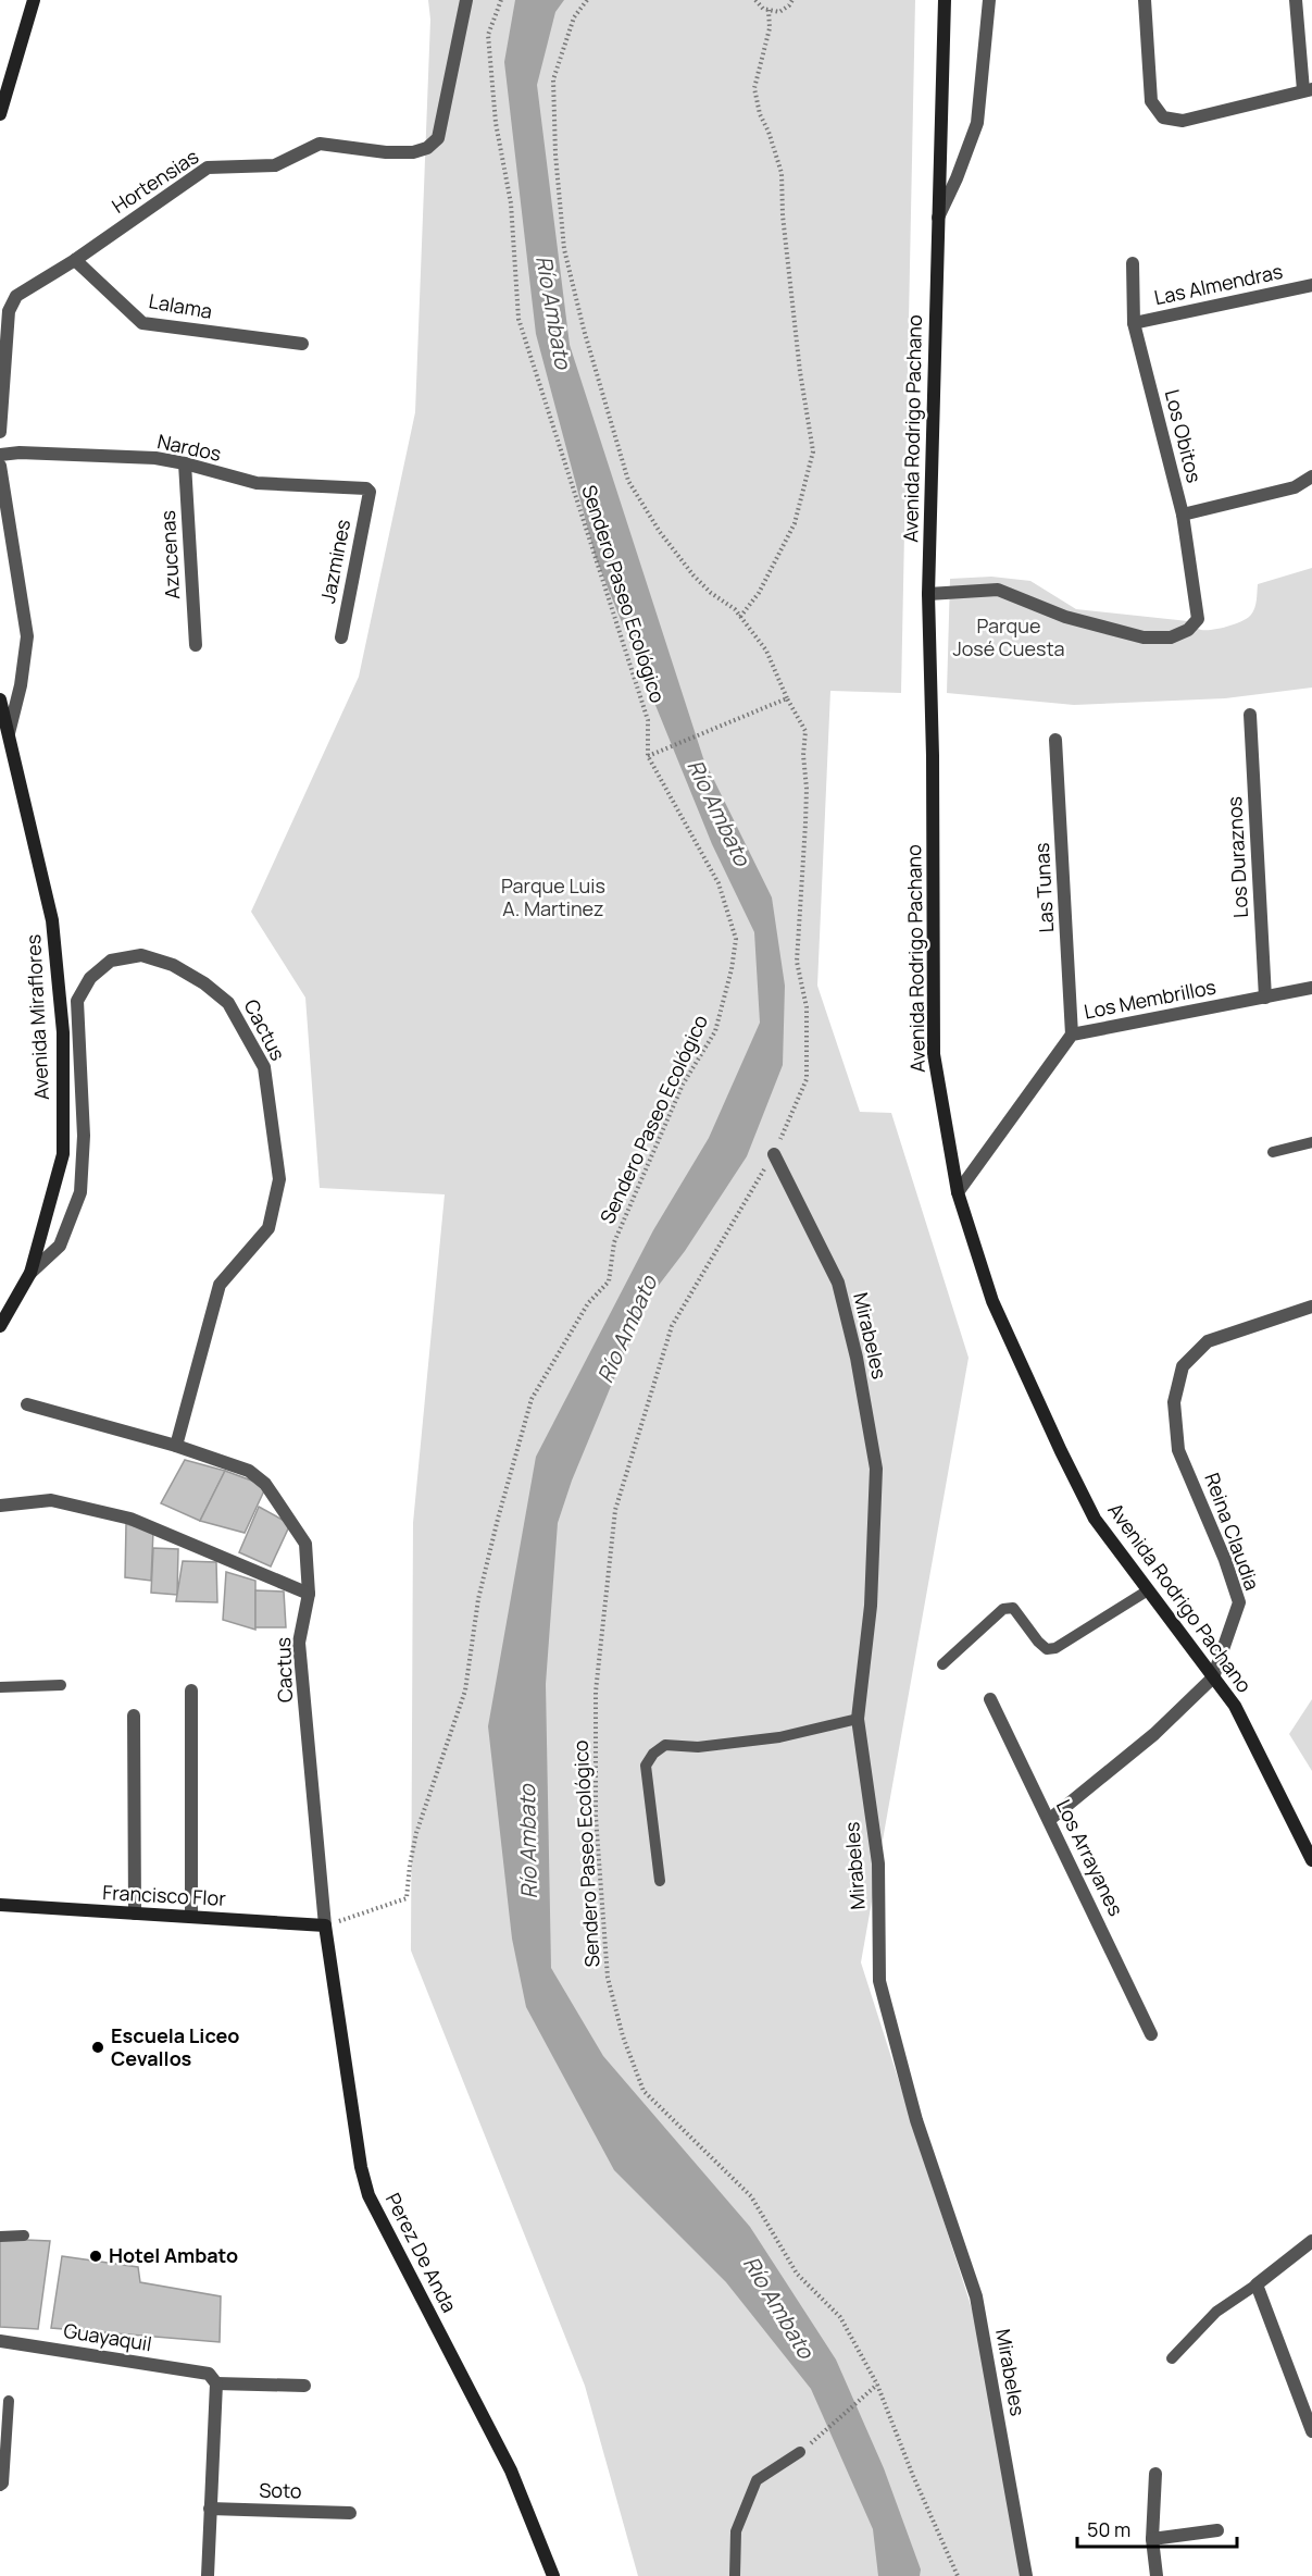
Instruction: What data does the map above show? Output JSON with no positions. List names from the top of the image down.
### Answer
{
  "streets": {
    "main road": [
      "Avenida Rodrigo Pachano",
      "Avenida Miraflores",
      "Francisco Flor",
      "Perez De Anda"
    ],
    "street": [
      "Hortensias",
      "Las Almendras",
      "Lalama",
      "Los Obitos",
      "Nardos",
      "Azucenas",
      "Jazmines",
      "Los Duraznos",
      "Las Tunas",
      "Los Membrillos",
      "Cactus",
      "Mirabeles",
      "Reina Claudia",
      "Los Arrayanes",
      "Guayaquil",
      "Soto"
    ],
    "path": ["Sendero Paseo Ecológico"]
  },
  "crossings": [
    ["Hortensias", "Lalama"],
    ["Las Almendras", "Los Obitos"],
    ["Avenida Rodrigo Pachano", "Los Obitos"],
    ["Avenida Rodrigo Pachano", "Los Membrillos"],
    ["Avenida Rodrigo Pachano", "Reina Claudia"],
    ["Nardos", "Azucenas"],
    ["Nardos", "Jazmines"],
    ["Sendero Paseo Ecológico", "Cactus"],
    ["Sendero Paseo Ecológico", "Mirabeles"],
    ["Sendero Paseo Ecológico", "Francisco Flor"],
    ["Sendero Paseo Ecológico", "Perez De Anda"],
    ["Los Duraznos", "Los Membrillos"],
    ["Las Tunas", "Los Membrillos"],
    ["Avenida Miraflores", "Cactus"],
    ["Cactus", "Francisco Flor"],
    ["Cactus", "Perez De Anda"],
    ["Reina Claudia", "Los Arrayanes"],
    ["Francisco Flor", "Perez De Anda"]
  ],
  "water": ["Río Ambato"],
  "parks": ["Parque José Cuesta", "Parque Luis A. Martinez"],
  "places": ["Escuela Liceo Cevallos", "Hotel Ambato"],
  "scale_bar": "50 m"
}
